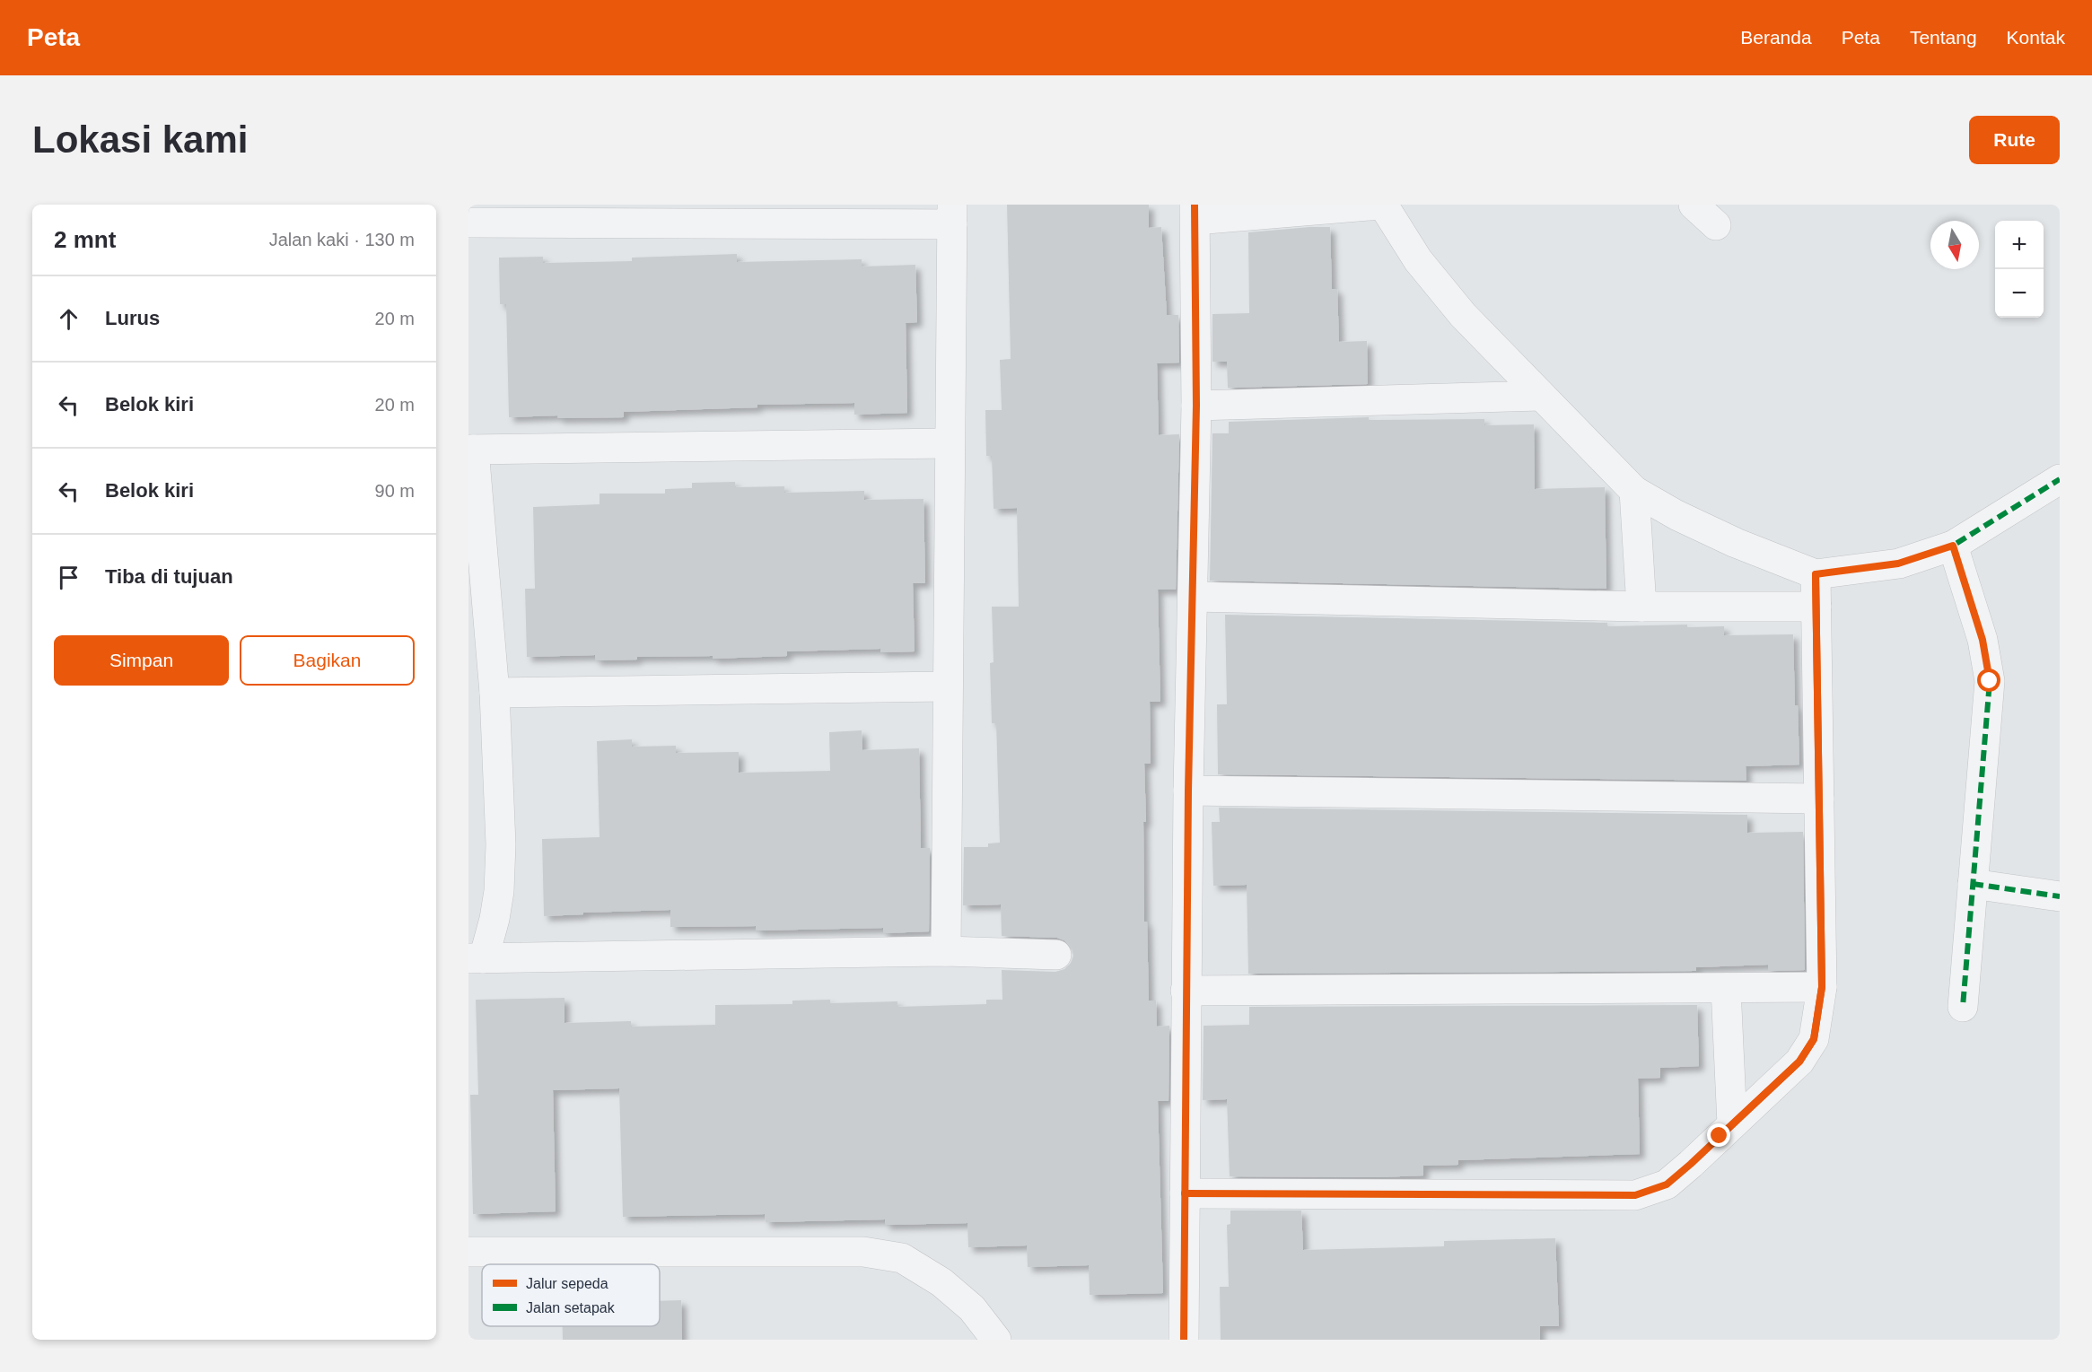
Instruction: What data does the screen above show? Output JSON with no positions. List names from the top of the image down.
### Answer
{
  "legend": ["Jalur sepeda", "Jalan setapak"],
  "north": "bottom",
  "page": {
    "header": "Peta",
    "nav": [
      "Beranda",
      "Peta",
      "Tentang",
      "Kontak"
    ],
    "buttons": [
      "Rute",
      ["Simpan", "Bagikan"]
    ],
    "title": "Lokasi kami",
    "heading": ["2 mnt", "Jalan kaki · 130 m"],
    "map_buttons": ["+", "−"],
    "list": [
      ["Lurus", "20 m"],
      ["Belok kiri", "20 m"],
      ["Belok kiri", "90 m"],
      "Tiba di tujuan"
    ]
  }
}
